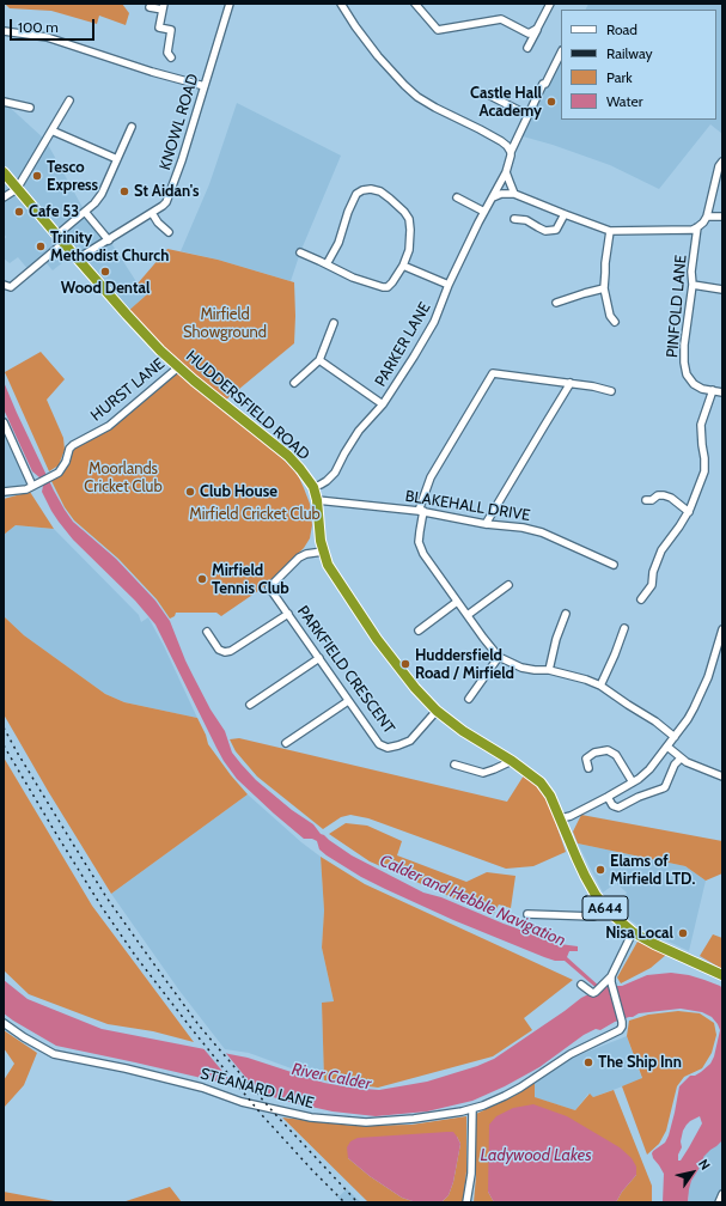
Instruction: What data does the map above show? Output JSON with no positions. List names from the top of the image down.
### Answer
{
  "streets": {
    "highway": ["HUDDERSFIELD ROAD", "A644"],
    "street": [
      "KNOWL ROAD",
      "PINFOLD LANE",
      "PARKER LANE",
      "HURST LANE",
      "BLAKEHALL DRIVE",
      "PARKFIELD CRESCENT",
      "STEANARD LANE"
    ]
  },
  "crossings": [
    ["KNOWL ROAD", "HUDDERSFIELD ROAD"],
    ["PARKER LANE", "HUDDERSFIELD ROAD"],
    ["HURST LANE", "HUDDERSFIELD ROAD"],
    ["HUDDERSFIELD ROAD", "BLAKEHALL DRIVE"],
    ["HUDDERSFIELD ROAD", "PARKFIELD CRESCENT"]
  ],
  "water": ["Calder and Hebble Navigation", "River Calder", "Ladywood Lakes"],
  "parks": ["Mirfield Showground", "Moorlands Cricket Club", "Mirfield Cricket Club"],
  "places": [
    "Castle Hall Academy",
    "Tesco Express",
    "St Aidan's",
    "Cafe 53",
    "Trinity Methodist Church",
    "Wood Dental",
    "Club House",
    "Mirfield Tennis Club",
    "Huddersfield Road / Mirfield",
    "Elams of Mirfield LTD.",
    "Nisa Local",
    "The Ship Inn"
  ],
  "legend": [
    "Road",
    "Railway",
    "Park",
    "Water"
  ],
  "scale_bar": "100 m",
  "north": "top right"
}
